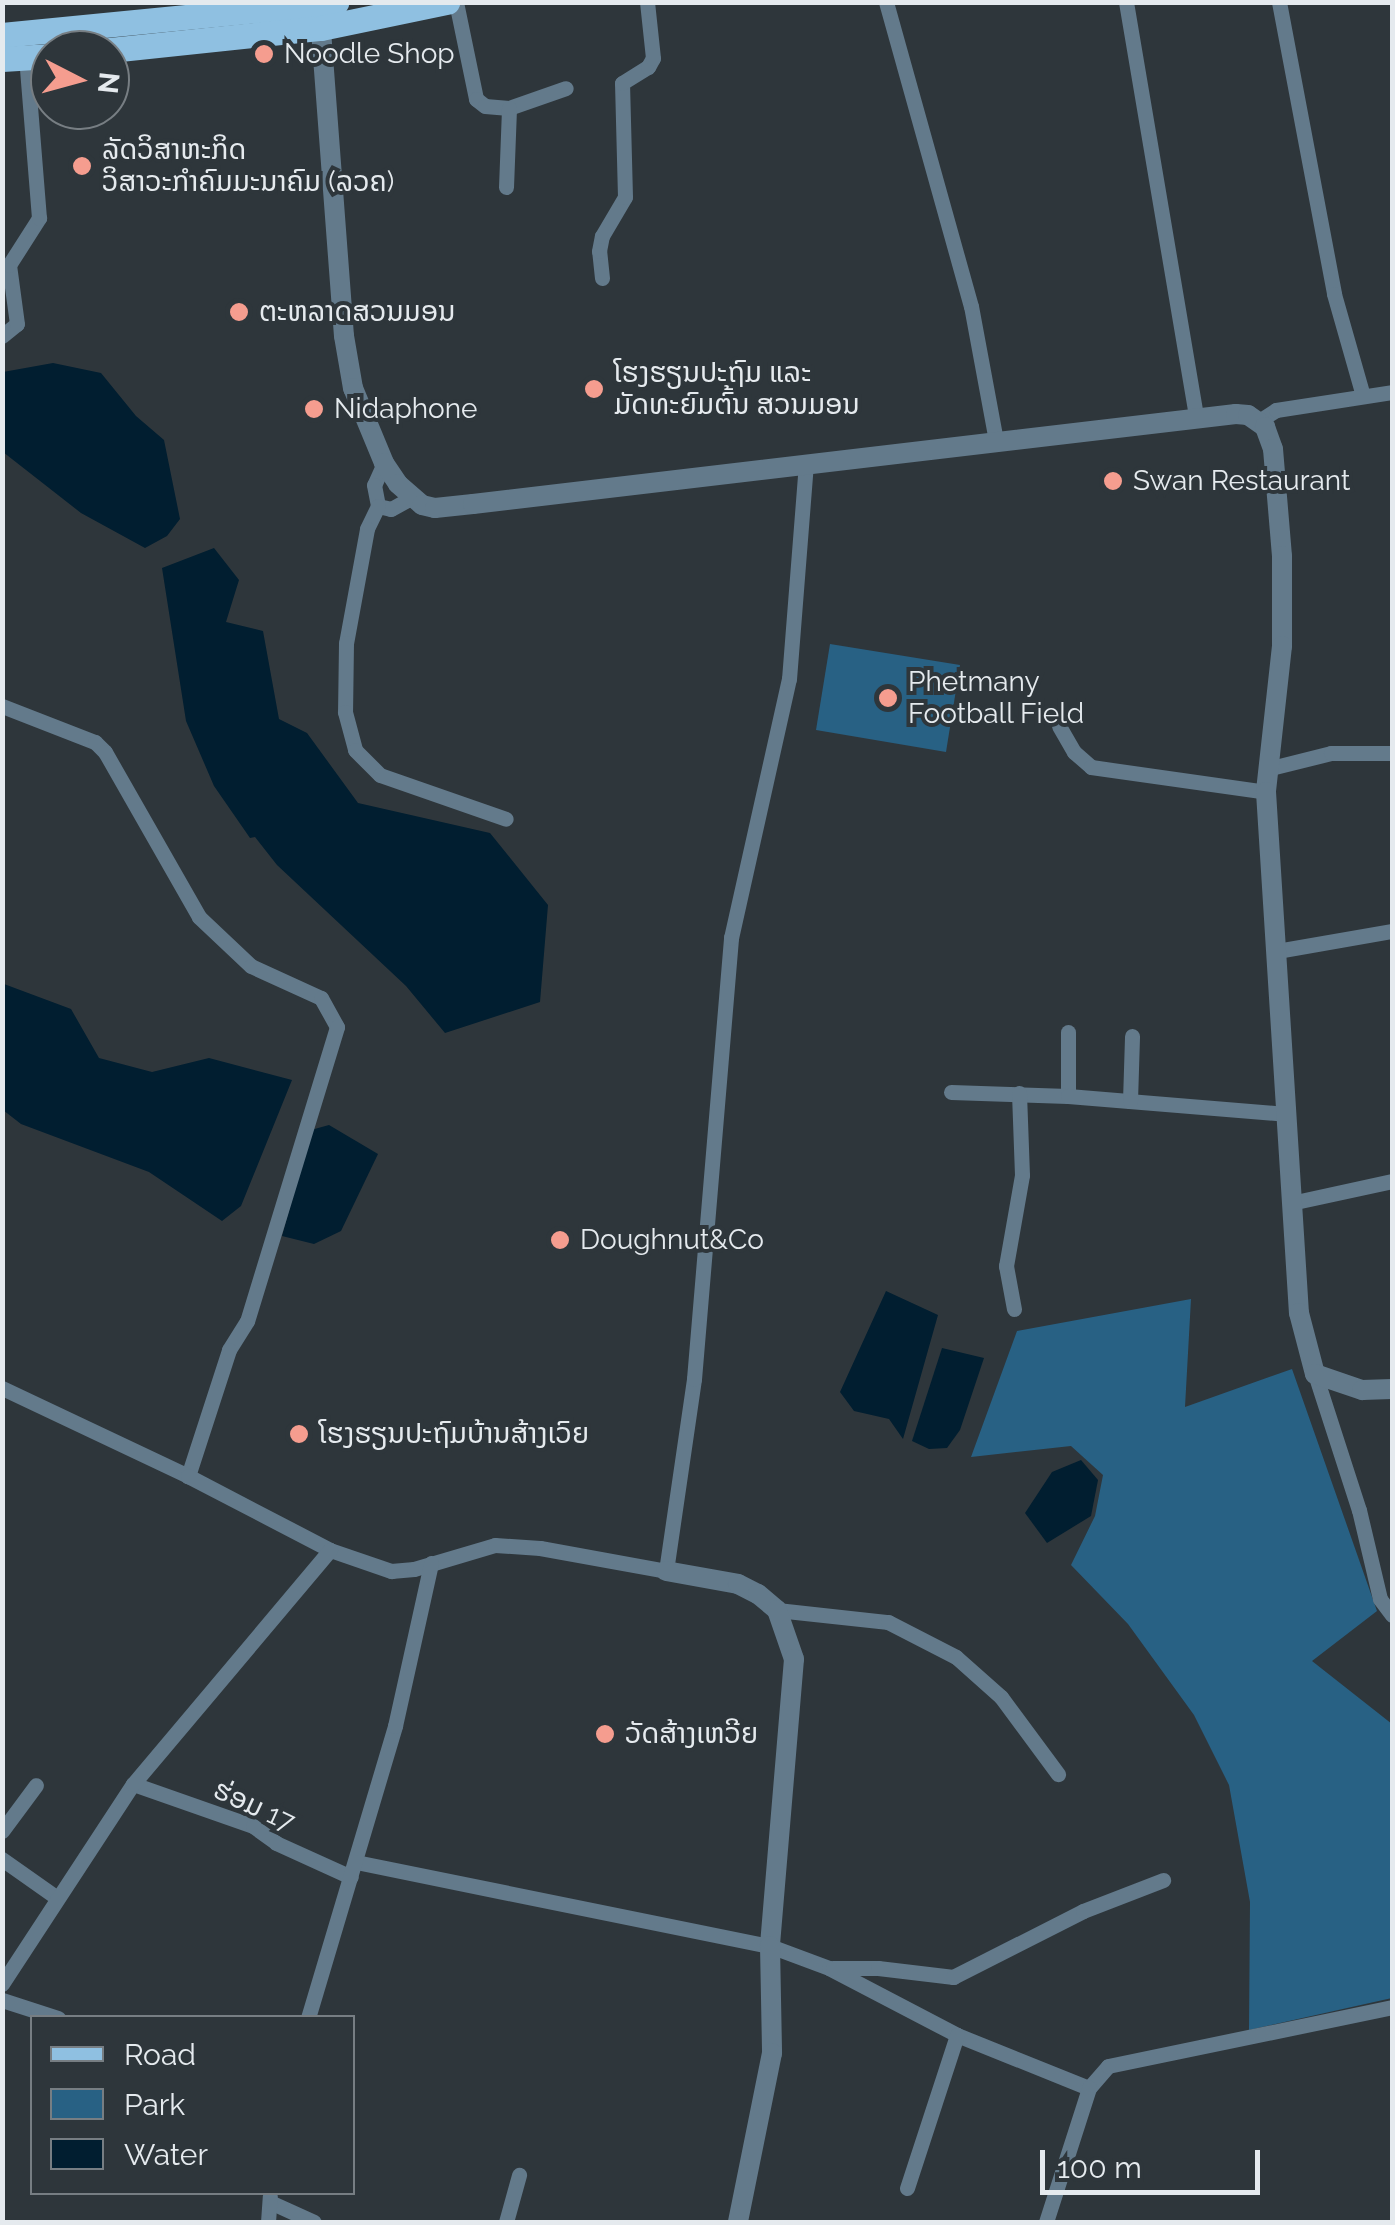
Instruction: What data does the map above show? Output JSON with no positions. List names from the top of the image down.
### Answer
{
  "streets": {
    "street": ["ຮ່ອມ 17"]
  },
  "places": [
    "Noodle Shop",
    "ລັດວິສາຫະກິດ ວິສາວະກຳຄົມມະນາຄົມ (ລວຄ)",
    "ຕະຫລາດສວນມອນ",
    "ໂຮງຮຽນປະຖົມ ແລະ ມັດທະຍົມຕົ້ນ ສວນມອນ",
    "Nidaphone",
    "Swan Restaurant",
    "Phetmany Football Field",
    "Doughnut&Co",
    "ໂຮງຮຽນປະຖົມບ້ານສ້າງເວົຍ",
    "ວັດສ້າງເຫວີຍ"
  ],
  "legend": ["Road", "Park", "Water"],
  "scale_bar": "100 m",
  "north": "right"
}
